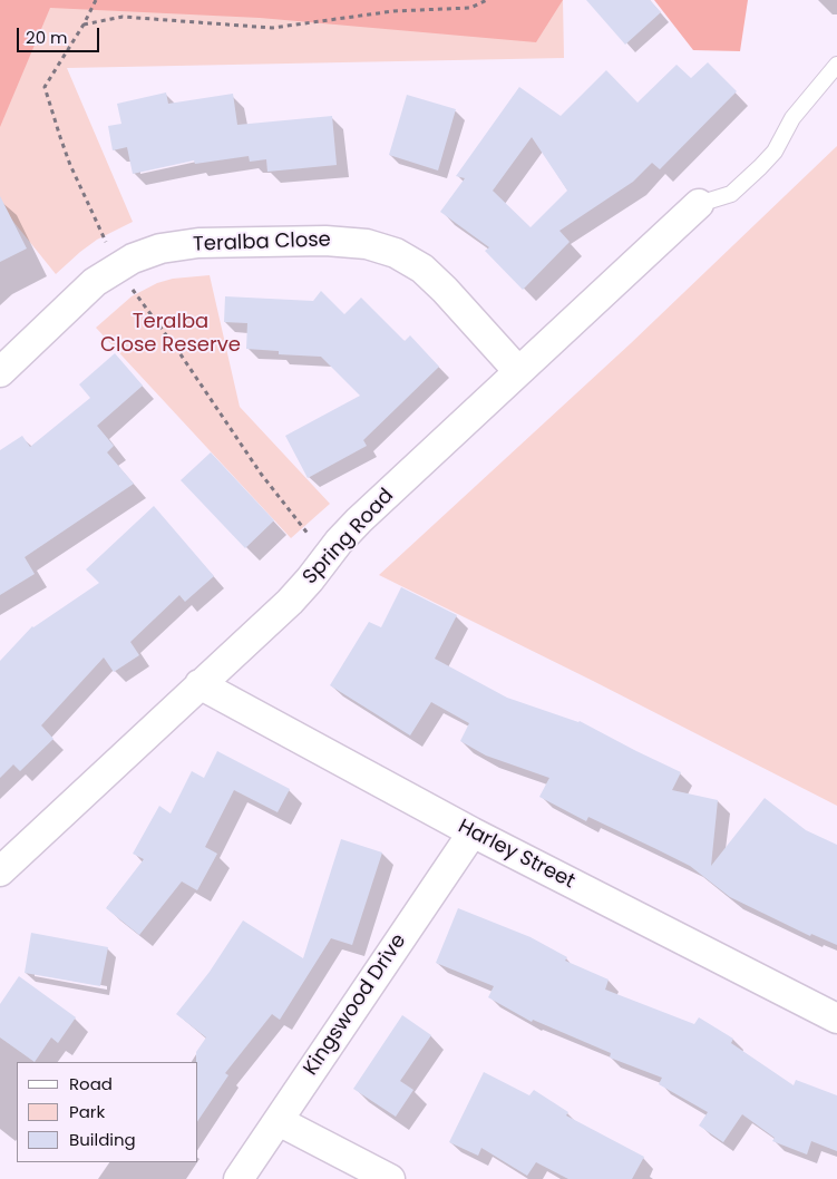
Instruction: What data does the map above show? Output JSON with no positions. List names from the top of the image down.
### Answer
{
  "streets": {
    "street": [
      "Teralba Close",
      "Spring Road",
      "Harley Street",
      "Kingswood Drive"
    ]
  },
  "crossings": [
    ["Teralba Close", "Spring Road"],
    ["Spring Road", "Harley Street"],
    ["Harley Street", "Kingswood Drive"]
  ],
  "parks": ["Teralba Close Reserve"],
  "legend": ["Road", "Park", "Building"],
  "scale_bar": "20 m"
}
